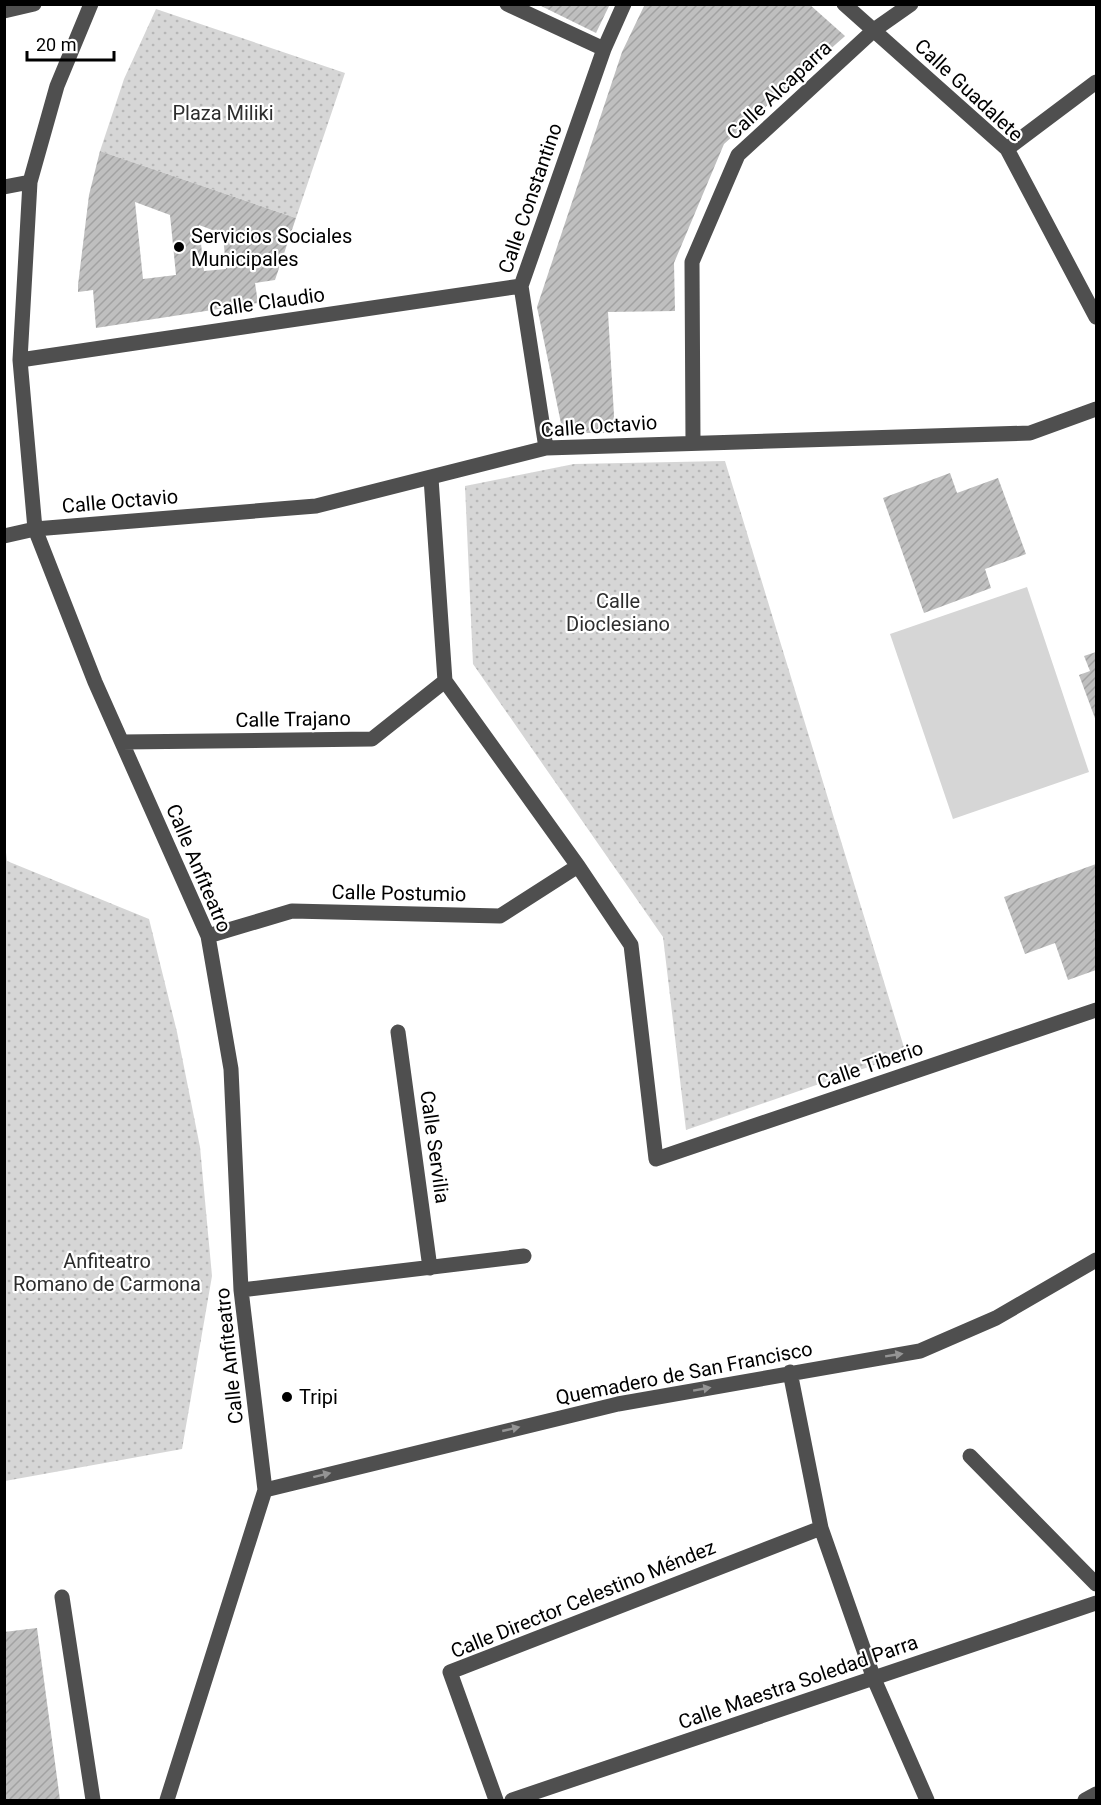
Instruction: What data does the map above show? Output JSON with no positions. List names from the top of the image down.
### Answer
{
  "streets": {
    "street": [
      "Calle Alcaparra",
      "Calle Guadalete",
      "Calle Constantino",
      "Calle Claudio",
      "Calle Octavio",
      "Calle Trajano",
      "Calle Anfiteatro",
      "Calle Postumio",
      "Calle Tiberio",
      "Calle Servilia",
      "Quemadero de San Francisco",
      "Calle Director Celestino Méndez",
      "Calle Maestra Soledad Parra"
    ]
  },
  "crossings": [
    ["Calle Alcaparra", "Calle Guadalete"],
    ["Calle Alcaparra", "Calle Octavio"],
    ["Calle Constantino", "Calle Claudio"],
    ["Calle Constantino", "Calle Octavio"],
    ["Calle Claudio", "Calle Anfiteatro"],
    ["Calle Octavio", "Calle Anfiteatro"],
    ["Calle Trajano", "Calle Anfiteatro"],
    ["Calle Anfiteatro", "Calle Postumio"],
    ["Calle Anfiteatro", "Quemadero de San Francisco"],
    ["Calle Postumio", "Calle Tiberio"]
  ],
  "one_way": ["Quemadero de San Francisco"],
  "parks": ["Plaza Miliki", "Calle Dioclesiano", "Anfiteatro Romano de Carmona"],
  "places": ["Servicios Sociales Municipales", "Tripi"],
  "scale_bar": "20 m"
}
